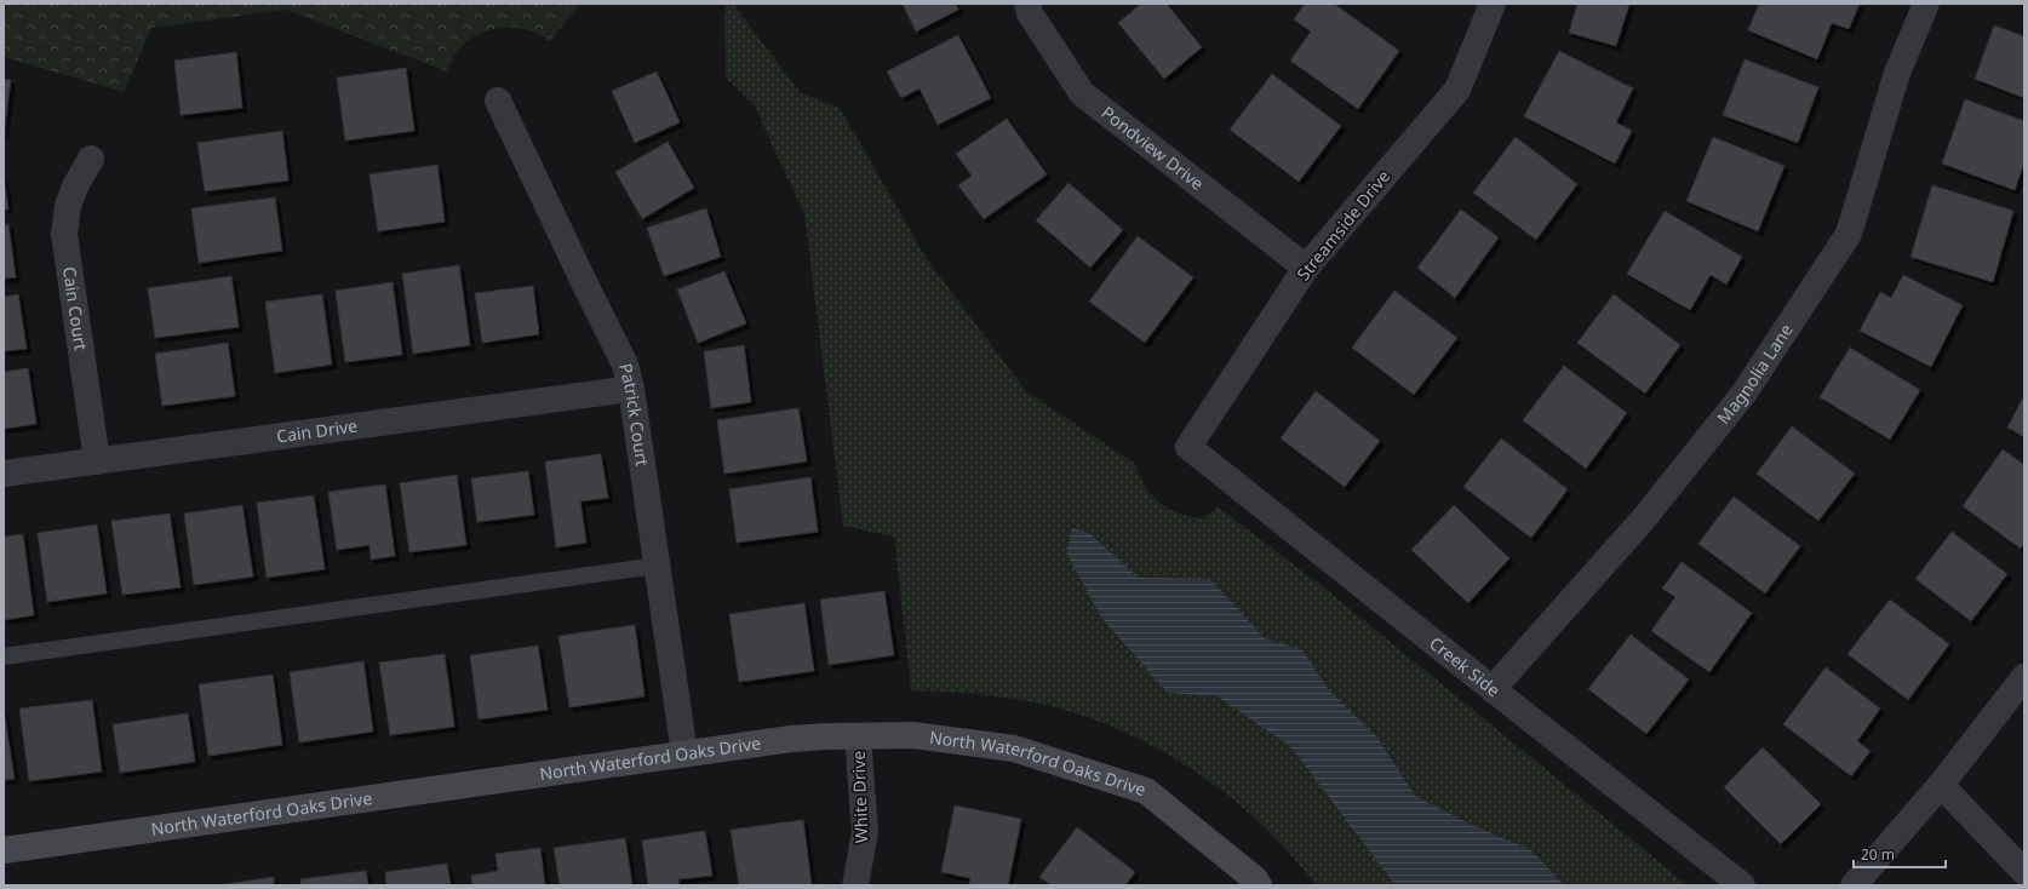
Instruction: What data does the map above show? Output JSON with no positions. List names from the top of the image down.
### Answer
{
  "streets": {
    "street": [
      "Pondview Drive",
      "Streamside Drive",
      "Cain Court",
      "Magnolia Lane",
      "Patrick Court",
      "Cain Drive",
      "Creek Side",
      "North Waterford Oaks Drive",
      "White Drive"
    ]
  },
  "crossings": [
    ["Pondview Drive", "Streamside Drive"],
    ["Streamside Drive", "Creek Side"],
    ["Cain Court", "Cain Drive"],
    ["Magnolia Lane", "Creek Side"],
    ["Patrick Court", "Cain Drive"],
    ["Patrick Court", "North Waterford Oaks Drive"],
    ["North Waterford Oaks Drive", "White Drive"]
  ],
  "scale_bar": "20 m"
}
